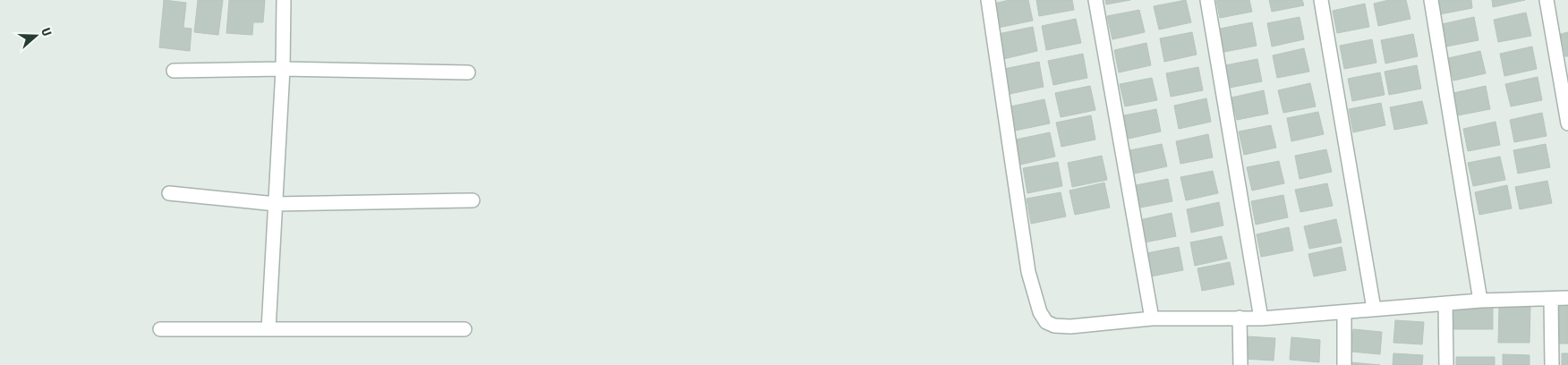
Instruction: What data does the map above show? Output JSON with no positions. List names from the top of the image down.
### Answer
{
  "north": "right"
}
